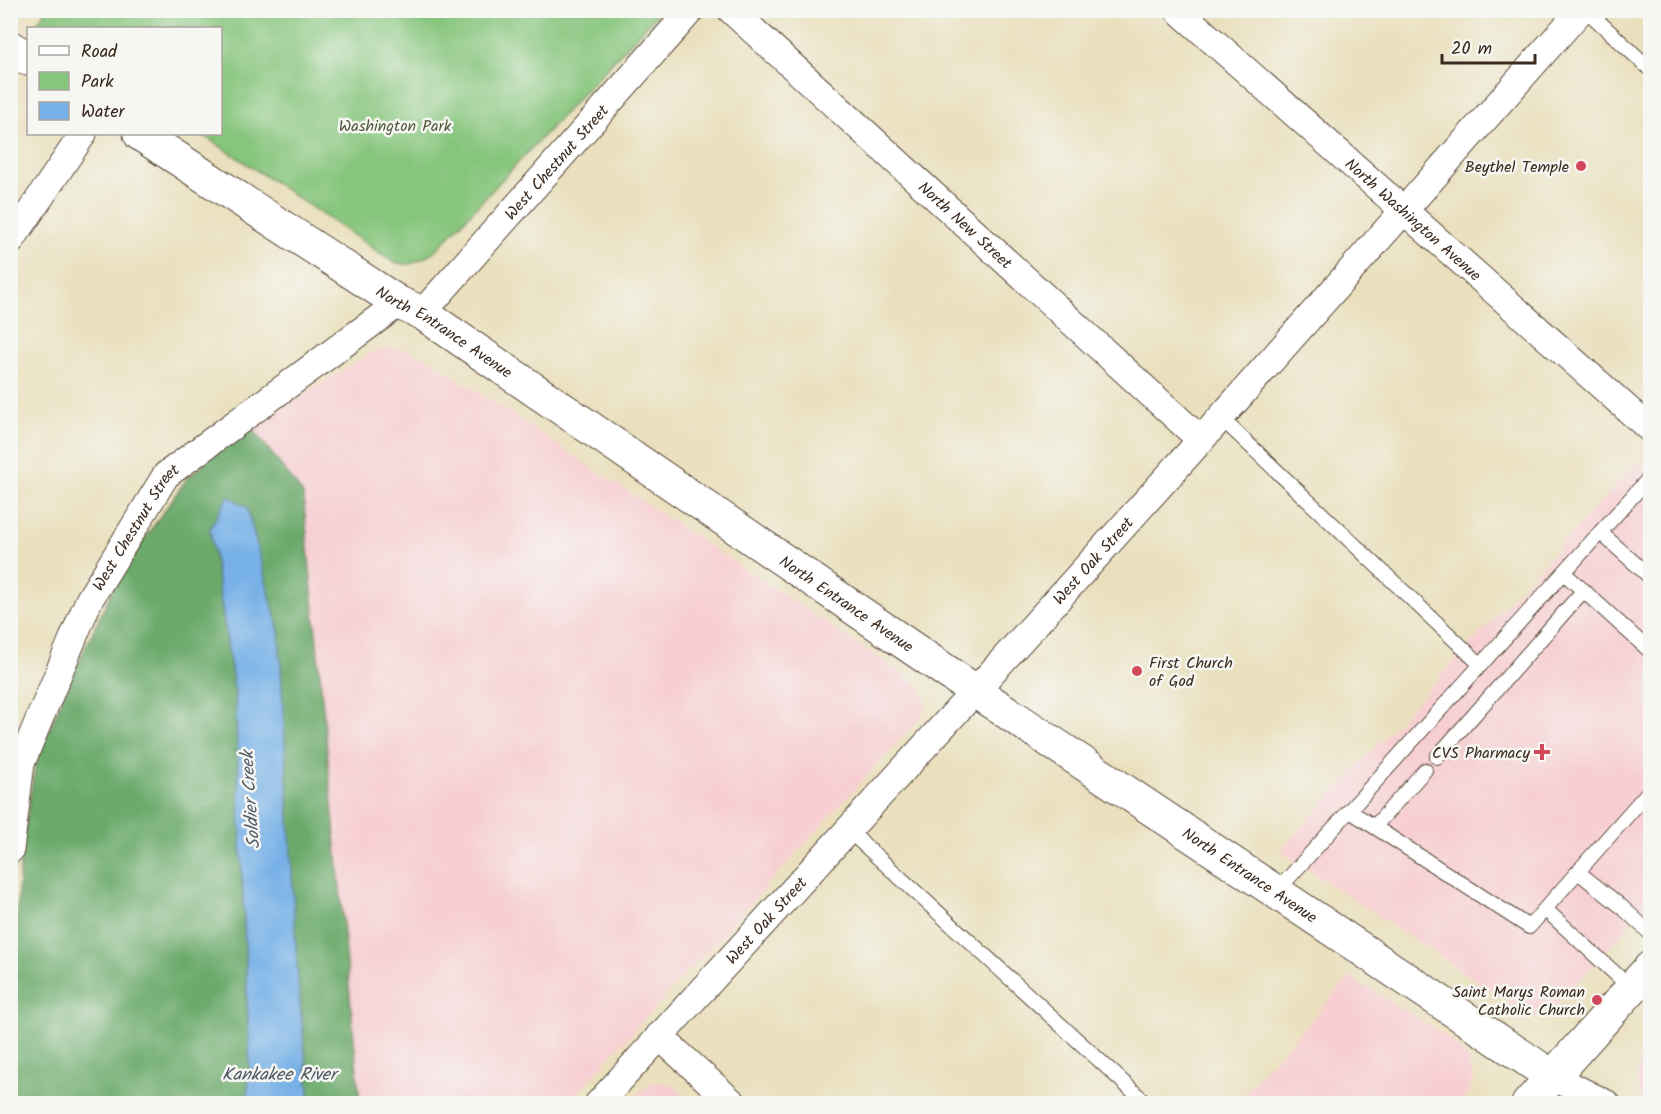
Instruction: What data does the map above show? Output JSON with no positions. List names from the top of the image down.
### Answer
{
  "streets": {
    "main road": ["North Entrance Avenue"],
    "street": [
      "West Chestnut Street",
      "North Washington Avenue",
      "North New Street",
      "West Oak Street"
    ]
  },
  "crossings": [
    ["West Chestnut Street", "North Entrance Avenue"],
    ["North Washington Avenue", "West Oak Street"],
    ["North New Street", "West Oak Street"],
    ["North Entrance Avenue", "West Oak Street"]
  ],
  "water": ["Soldier Creek", "Kankakee River"],
  "parks": ["Washington Park"],
  "places": {
    "other": ["Beythel Temple", "First Church of God", "Saint Marys Roman Catholic Church"],
    "health": ["CVS Pharmacy"]
  },
  "legend": ["Road", "Park", "Water"],
  "scale_bar": "20 m"
}
